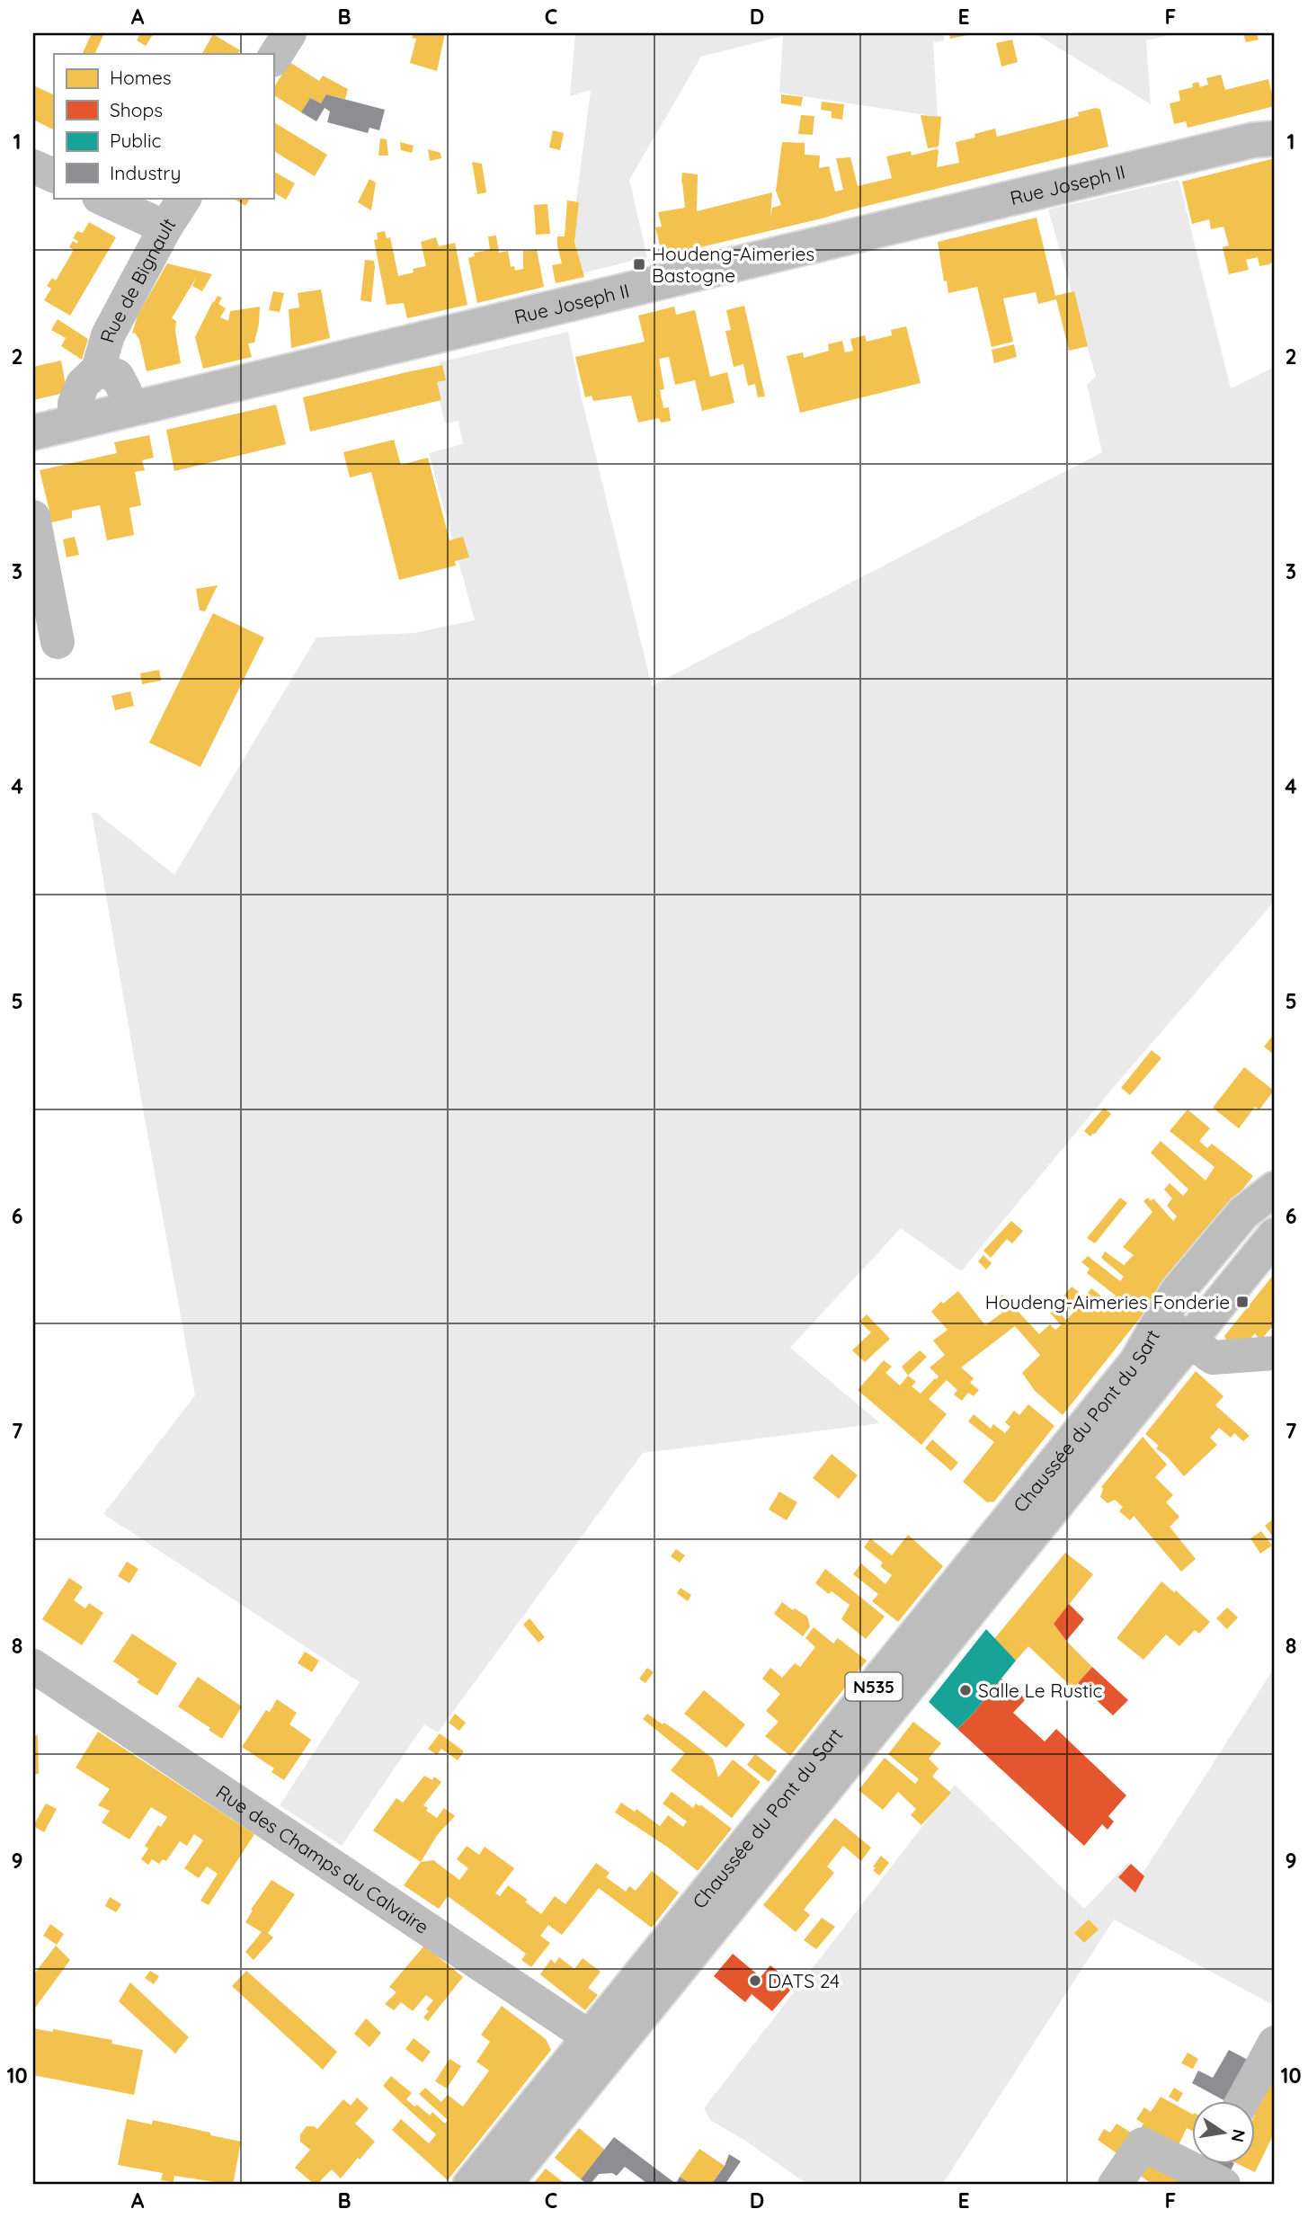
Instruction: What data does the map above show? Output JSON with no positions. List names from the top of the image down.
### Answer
{
  "streets": {
    "main road": ["Rue Joseph II", "Chaussée du Pont du Sart", "N535"],
    "street": ["Rue de Bignault", "Rue des Champs du Calvaire"]
  },
  "crossings": [
    ["Rue Joseph II", "Rue de Bignault"],
    ["Chaussée du Pont du Sart", "Rue des Champs du Calvaire"]
  ],
  "places": {
    "transit": ["Houdeng-Aimeries Bastogne", "Houdeng-Aimeries Fonderie"],
    "other": ["Salle Le Rustic", "DATS 24"]
  },
  "legend": [
    "Homes",
    "Shops",
    "Public",
    "Industry"
  ],
  "north": "right",
  "grid": {
    "columns": [
      "A",
      "B",
      "C",
      "D",
      "E",
      "F"
    ],
    "rows": [
      "1",
      "2",
      "3",
      "4",
      "5",
      "6",
      "7",
      "8",
      "9",
      "10"
    ]
  }
}
